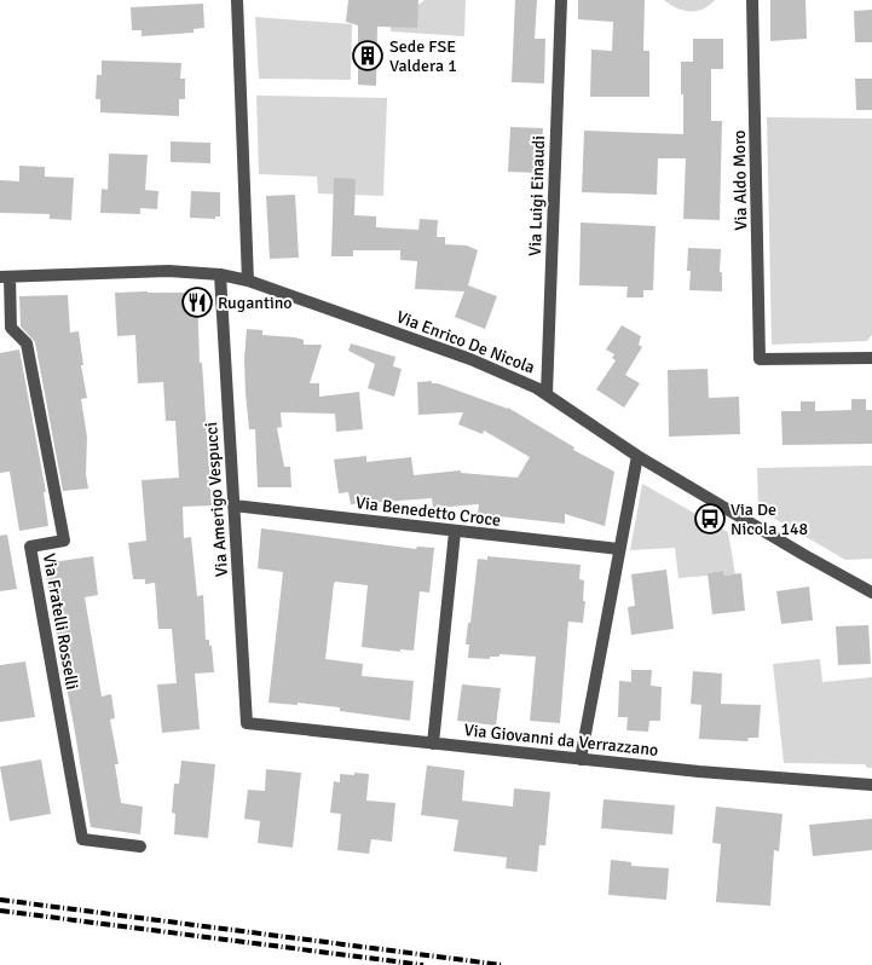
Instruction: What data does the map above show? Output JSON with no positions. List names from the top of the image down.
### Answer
{
  "streets": {
    "street": [
      "Via Aldo Moro",
      "Via Luigi Einaudi",
      "Via Enrico De Nicola",
      "Via Amerigo Vespucci",
      "Via Benedetto Croce",
      "Via Fratelli Rosselli",
      "Via Giovanni da Verrazzano"
    ]
  },
  "crossings": [
    ["Via Luigi Einaudi", "Via Enrico De Nicola"],
    ["Via Enrico De Nicola", "Via Amerigo Vespucci"],
    ["Via Enrico De Nicola", "Via Fratelli Rosselli"],
    ["Via Amerigo Vespucci", "Via Benedetto Croce"],
    ["Via Amerigo Vespucci", "Via Giovanni da Verrazzano"]
  ],
  "places": {
    "building": ["Sede FSE Valdera 1"],
    "restaurant": ["Rugantino"],
    "bus stop": ["Via De Nicola 148"]
  }
}
